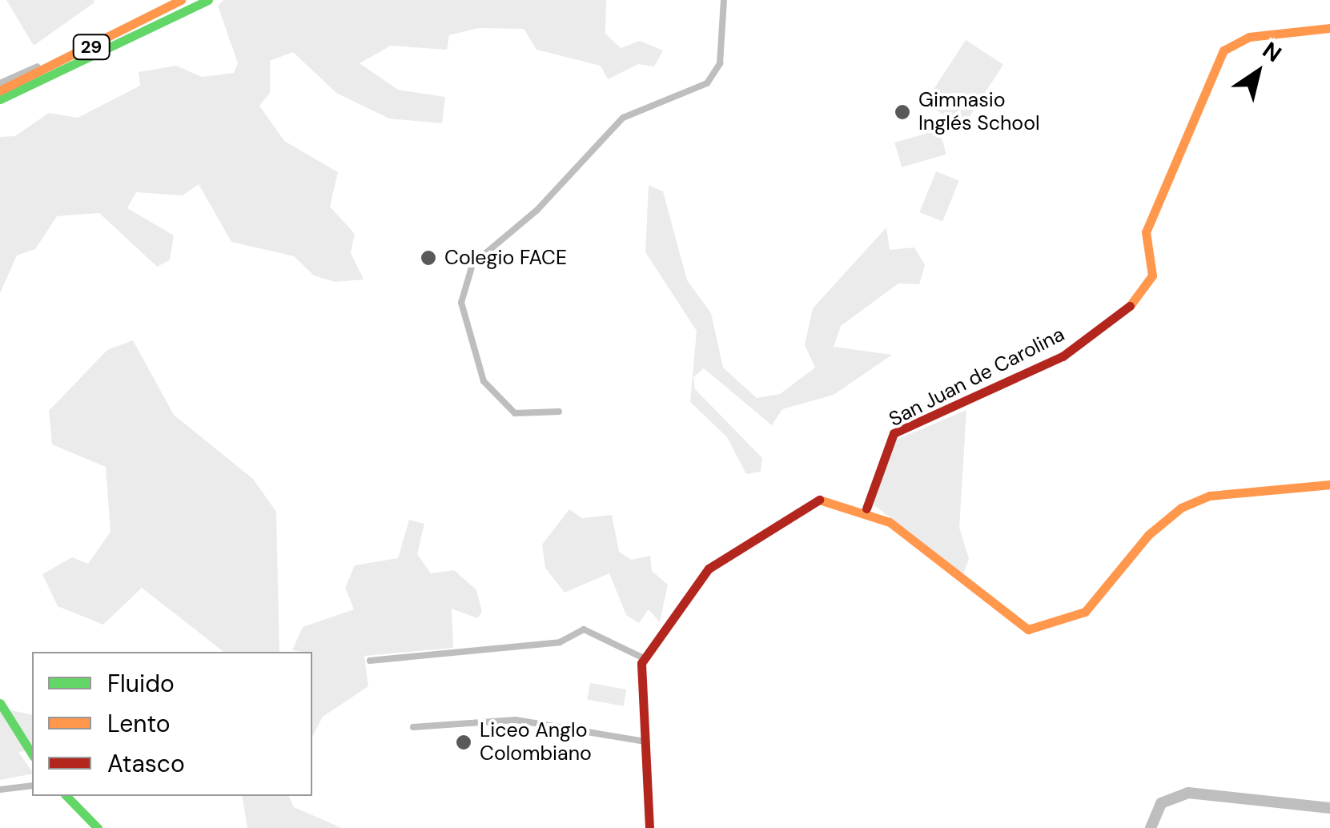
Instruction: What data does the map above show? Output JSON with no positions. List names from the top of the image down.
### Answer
{
  "streets": {
    "main road": ["29", "San Juan de Carolina"]
  },
  "places": ["Gimnasio Inglés School", "Colegio FACE", "Liceo Anglo Colombiano"],
  "legend": ["Fluido", "Lento", "Atasco"],
  "north": "top right"
}
